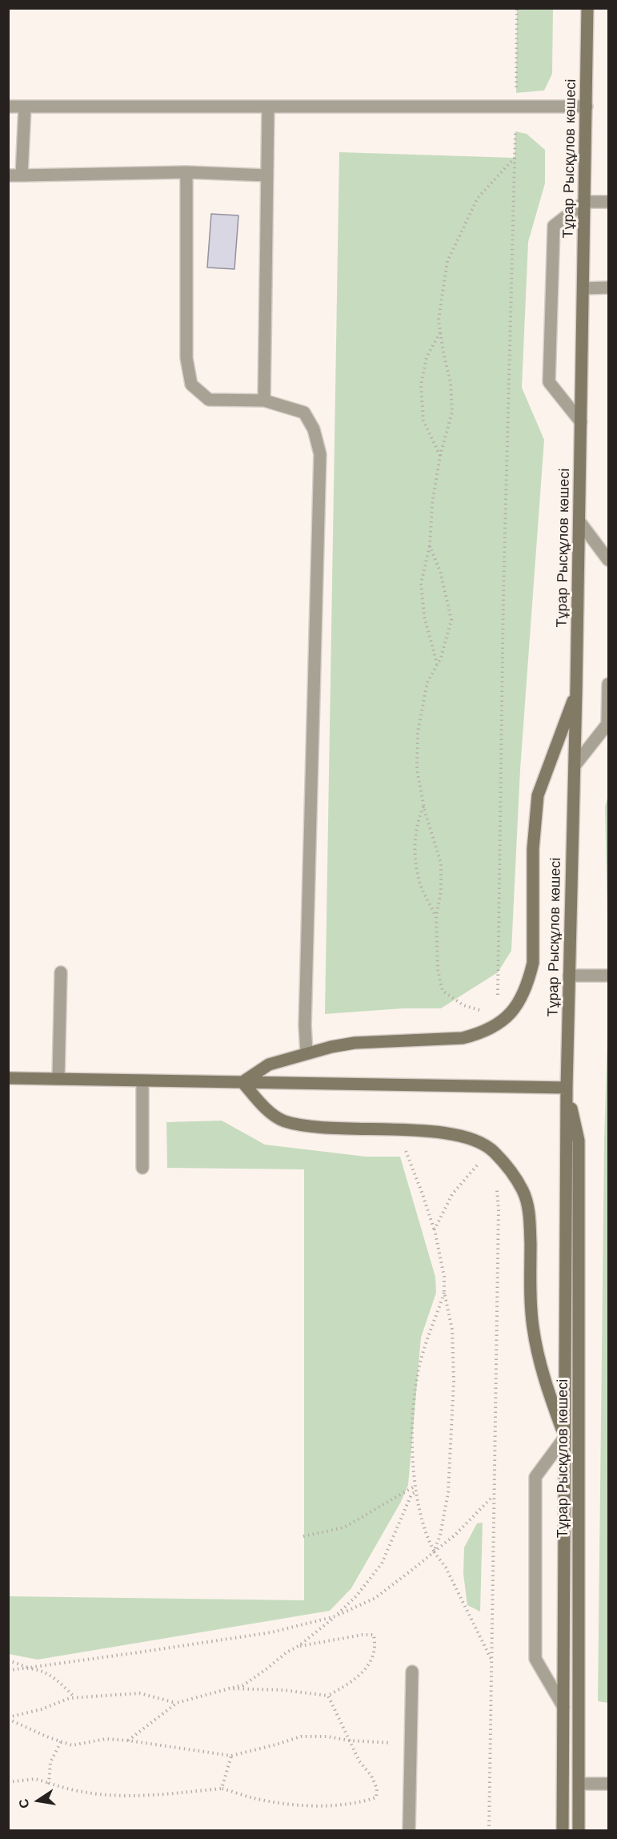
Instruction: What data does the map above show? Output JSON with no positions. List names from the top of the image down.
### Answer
{
  "streets": {
    "street": ["Тұрар Рысқұлов көшесі"]
  },
  "north": "left"
}
